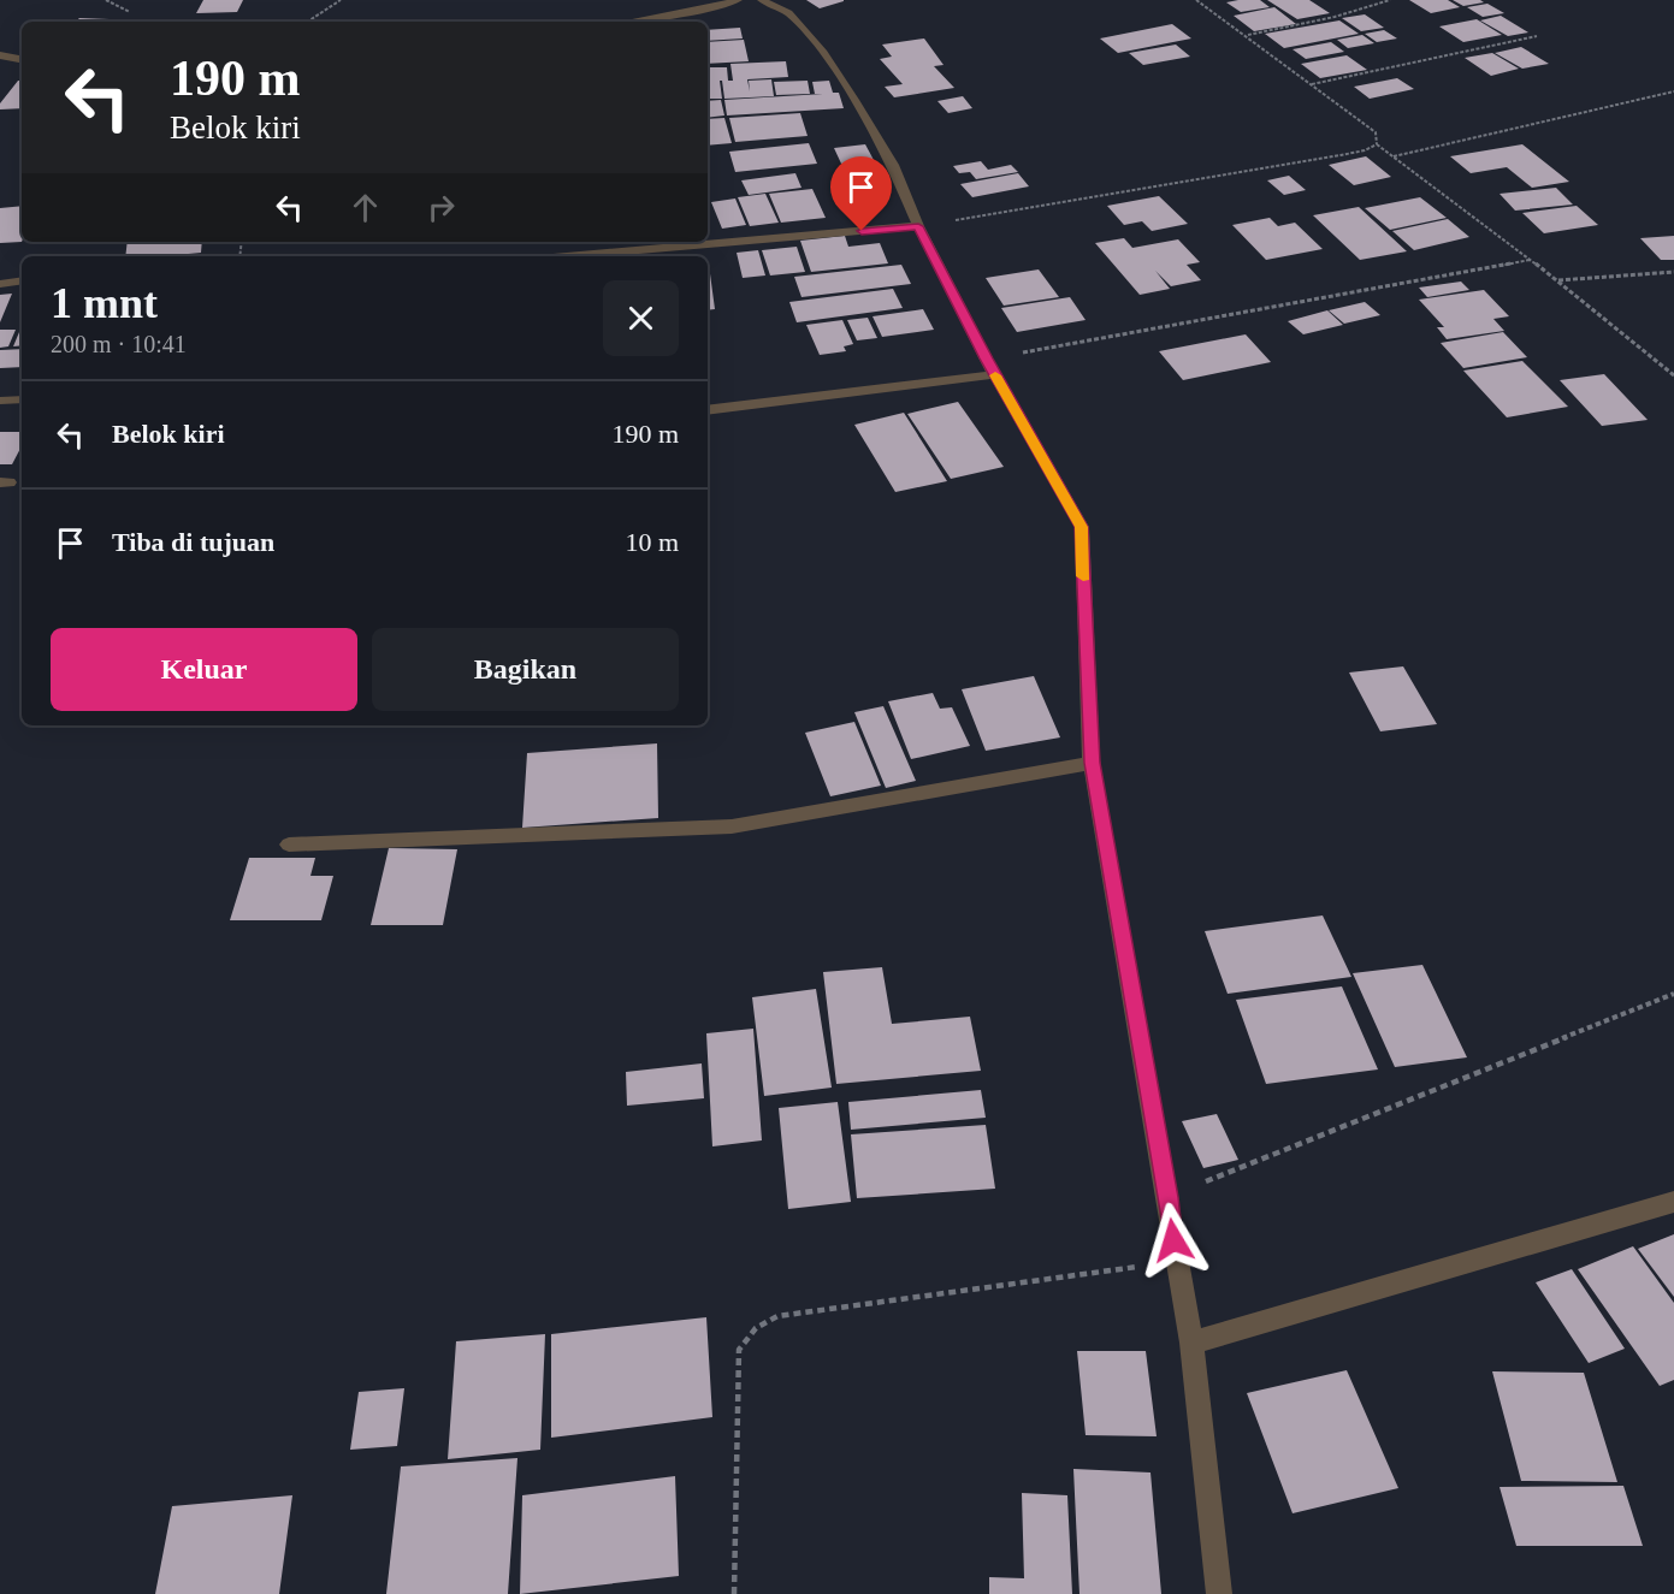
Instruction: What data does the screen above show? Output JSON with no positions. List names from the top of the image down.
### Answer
{
  "page": {
    "turn": ["190 m", "Belok kiri"],
    "heading": ["1 mnt", "200 m · 10:41"],
    "list": [
      {
        "name": "Belok kiri",
        "value": "190 m"
      },
      {
        "name": "Tiba di tujuan",
        "value": "10 m"
      }
    ],
    "buttons": ["Keluar", "Bagikan"]
  }
}
